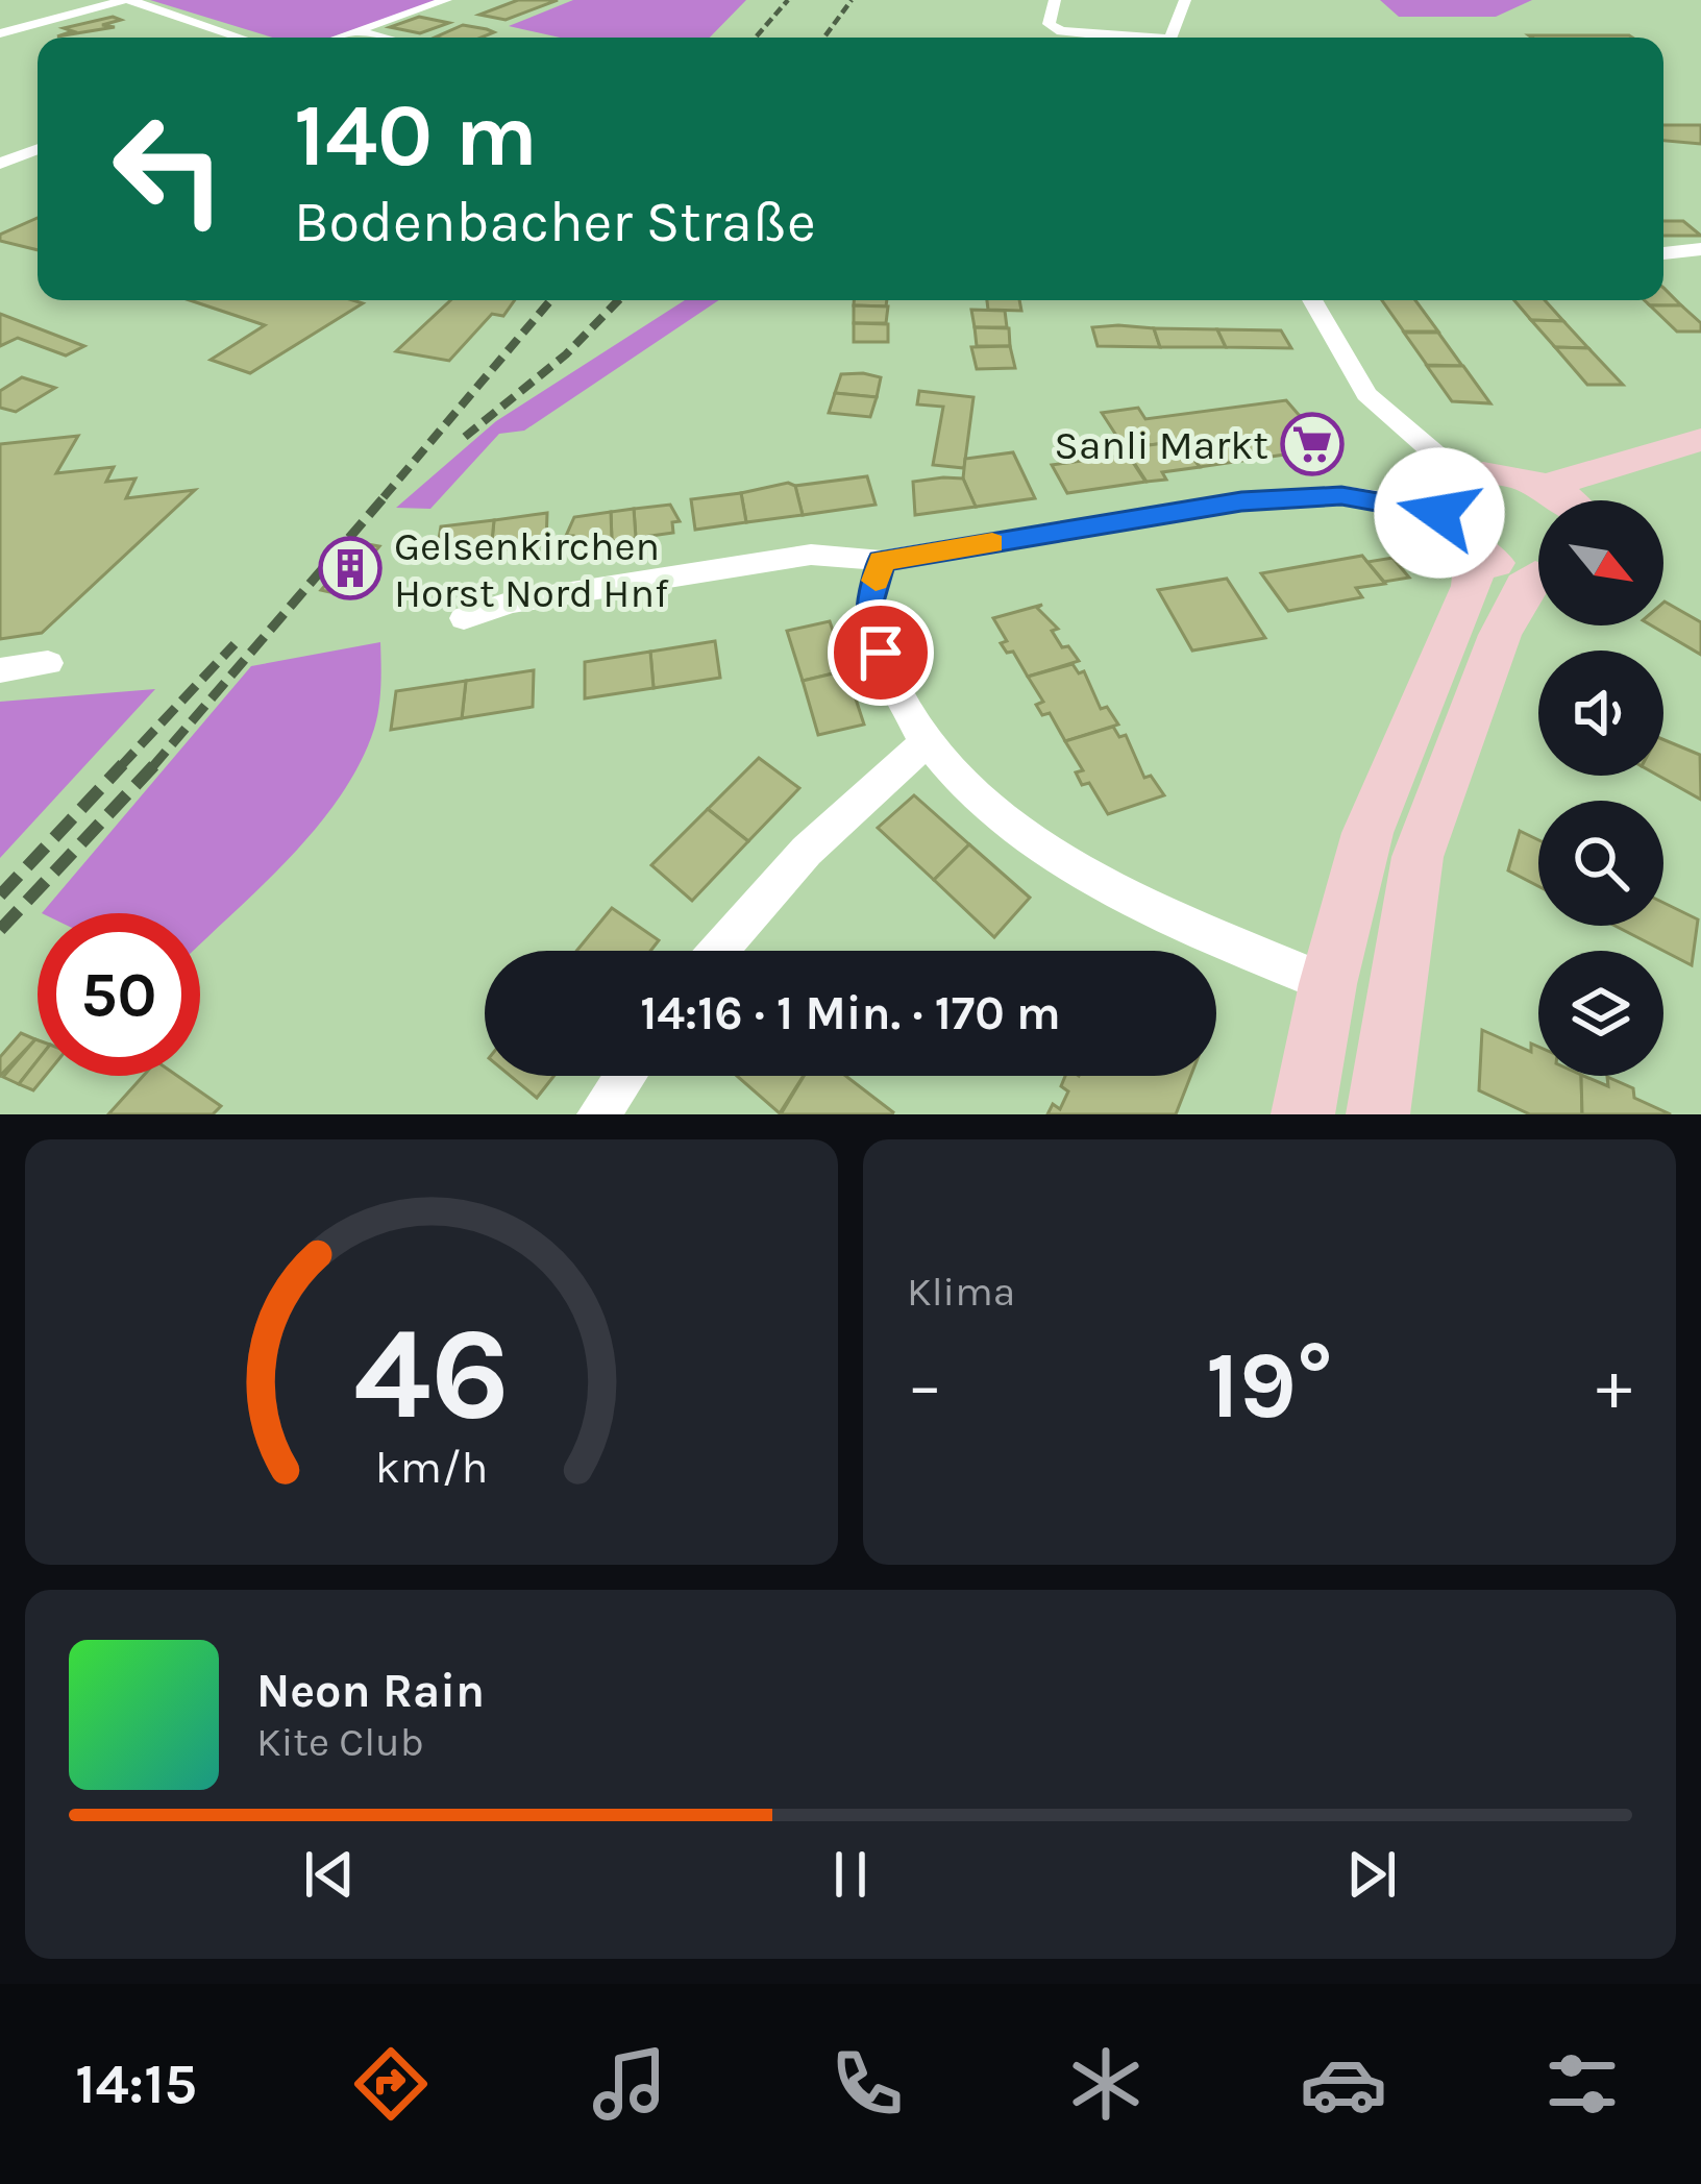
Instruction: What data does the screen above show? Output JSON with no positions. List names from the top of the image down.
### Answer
{
  "places": {
    "supermarket": ["Sanli Markt"],
    "building": ["Gelsenkirchen Horst Nord Hnf"]
  },
  "north": "bottom right",
  "page": {
    "turn": ["140 m", "Bodenbacher Straße"],
    "limit": "50",
    "trip": "14:16 · 1 Min. · 170 m",
    "tile": "Klima",
    "heat": ["−", "19°", "+"],
    "song": ["Neon Rain", "Kite Club"],
    "tabs": "14:15",
    "gauge": ["46", "km/h"]
  }
}
